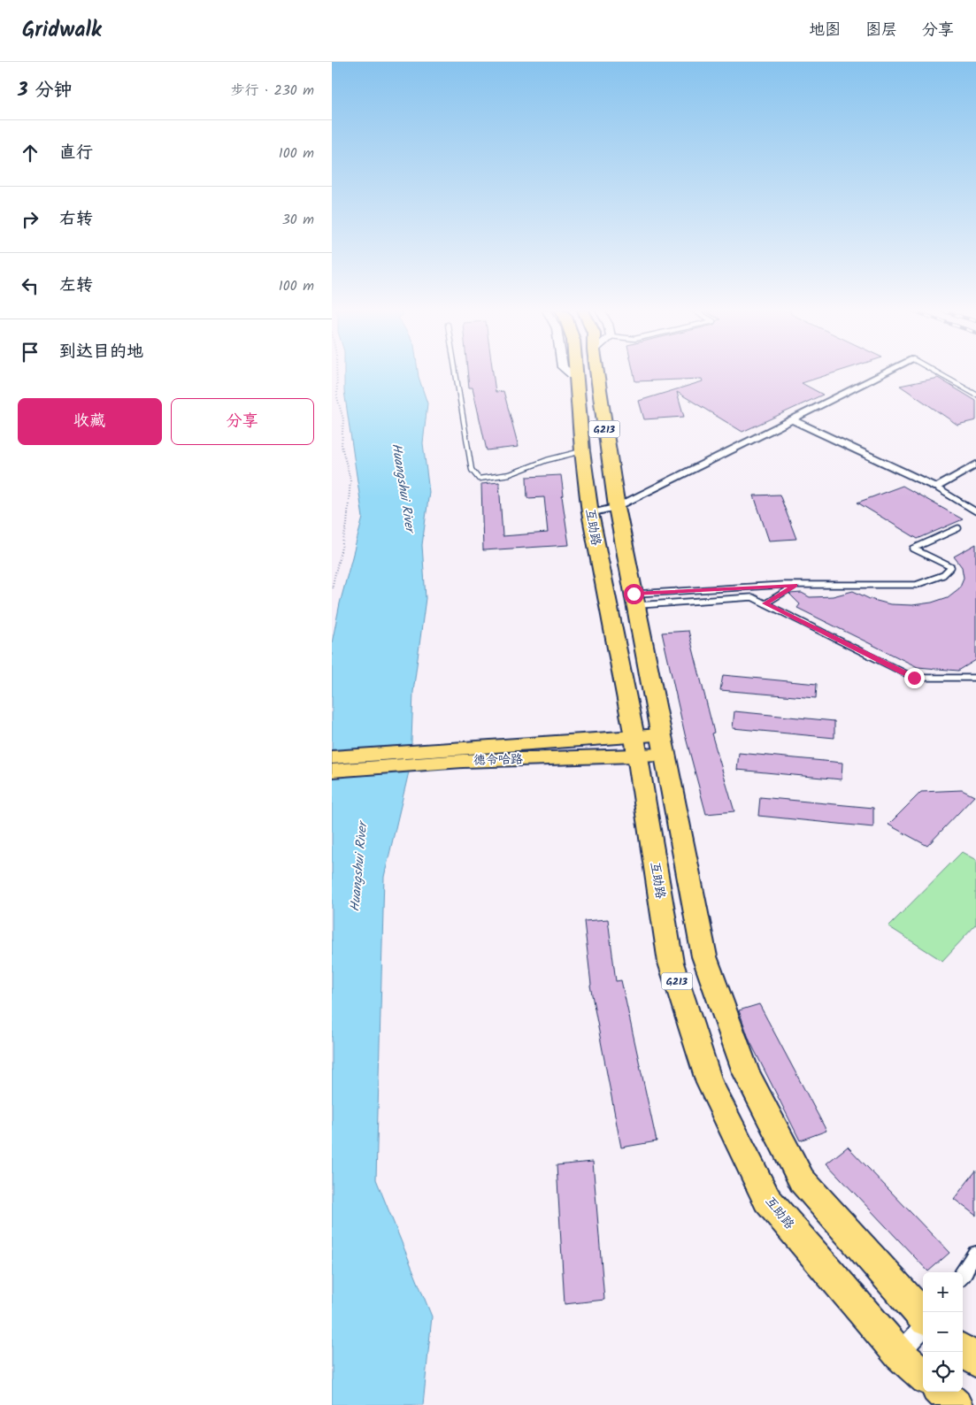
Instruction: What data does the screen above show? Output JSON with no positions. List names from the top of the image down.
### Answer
{
  "streets": {
    "highway": ["G213", "互助路"],
    "main road": ["德令哈路"]
  },
  "crossings": [
    ["G213", "德令哈路"],
    ["互助路", "德令哈路"]
  ],
  "water": ["Huangshui River"],
  "page": {
    "header": "Gridwalk",
    "nav": ["地图", "图层", "分享"],
    "heading": ["3 分钟", "步行 · 230 m"],
    "list": [
      ["直行", "100 m"],
      ["右转", "30 m"],
      ["左转", "100 m"],
      "到达目的地"
    ],
    "buttons": ["收藏", "分享"],
    "map_buttons": ["+", "−"]
  }
}
